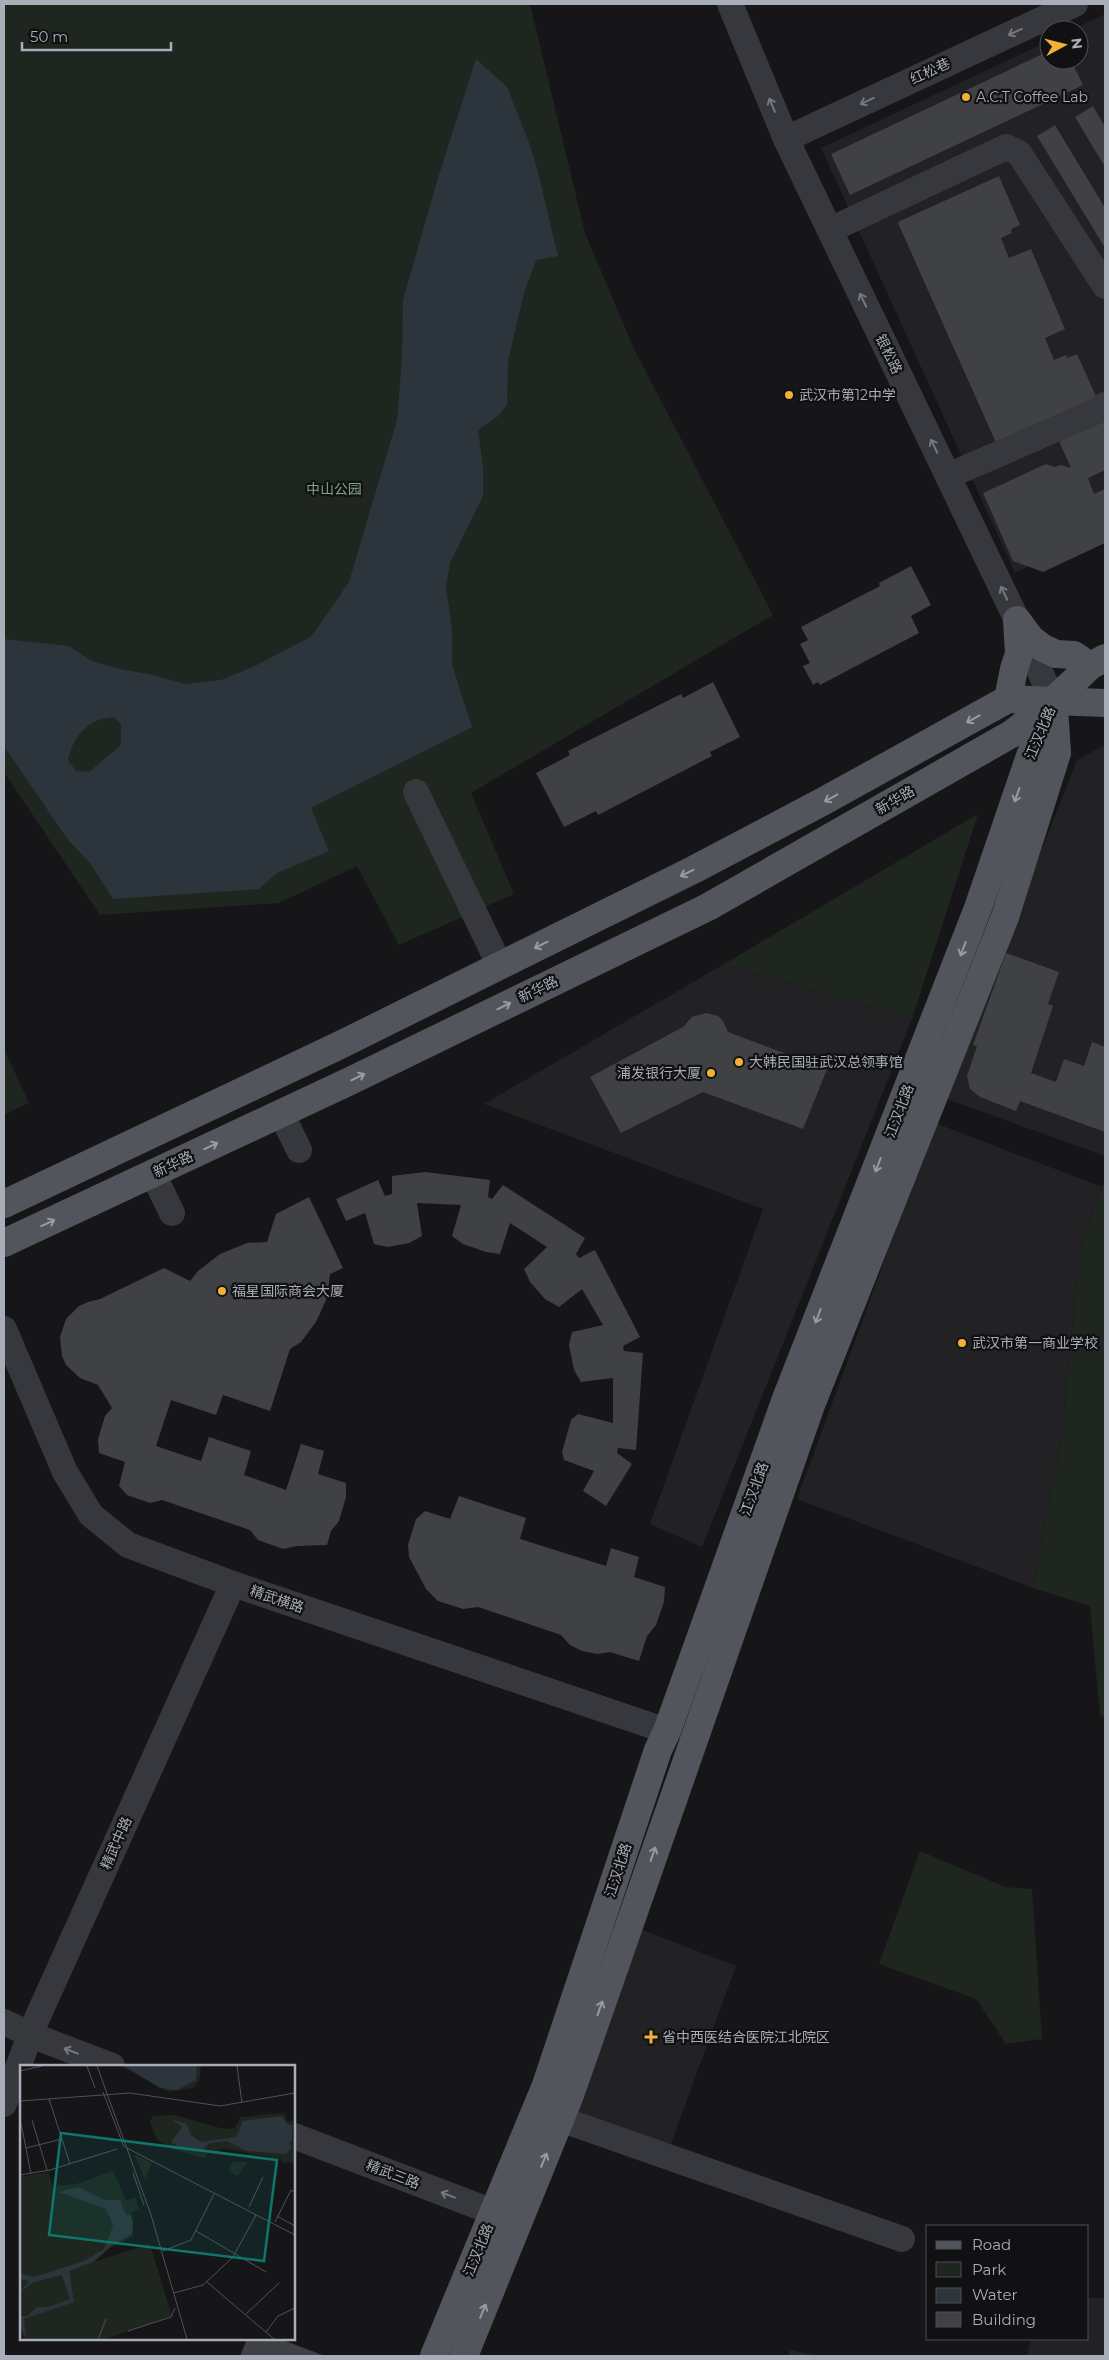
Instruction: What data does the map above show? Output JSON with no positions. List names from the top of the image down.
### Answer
{
  "streets": {
    "main road": ["江汉北路", "新华路"],
    "street": [
      "红松巷",
      "银松路",
      "精武横路",
      "精武中路",
      "精武三路"
    ]
  },
  "crossings": [
    ["红松巷", "银松路"],
    ["银松路", "江汉北路"],
    ["银松路", "新华路"],
    ["江汉北路", "新华路"],
    ["江汉北路", "精武横路"],
    ["江汉北路", "精武三路"],
    ["精武横路", "精武中路"]
  ],
  "one_way": ["红松巷", "银松路", "精武三路"],
  "parks": ["中山公园"],
  "places": {
    "other": [
      "A.C.T Coffee Lab",
      "武汉市第12中学",
      "大韩民国驻武汉总领事馆",
      "浦发银行大厦",
      "福星国际商会大厦",
      "武汉市第一商业学校"
    ],
    "health": ["省中西医结合医院江北院区"]
  },
  "legend": [
    "Road",
    "Park",
    "Water",
    "Building"
  ],
  "scale_bar": "50 m",
  "north": "right"
}
